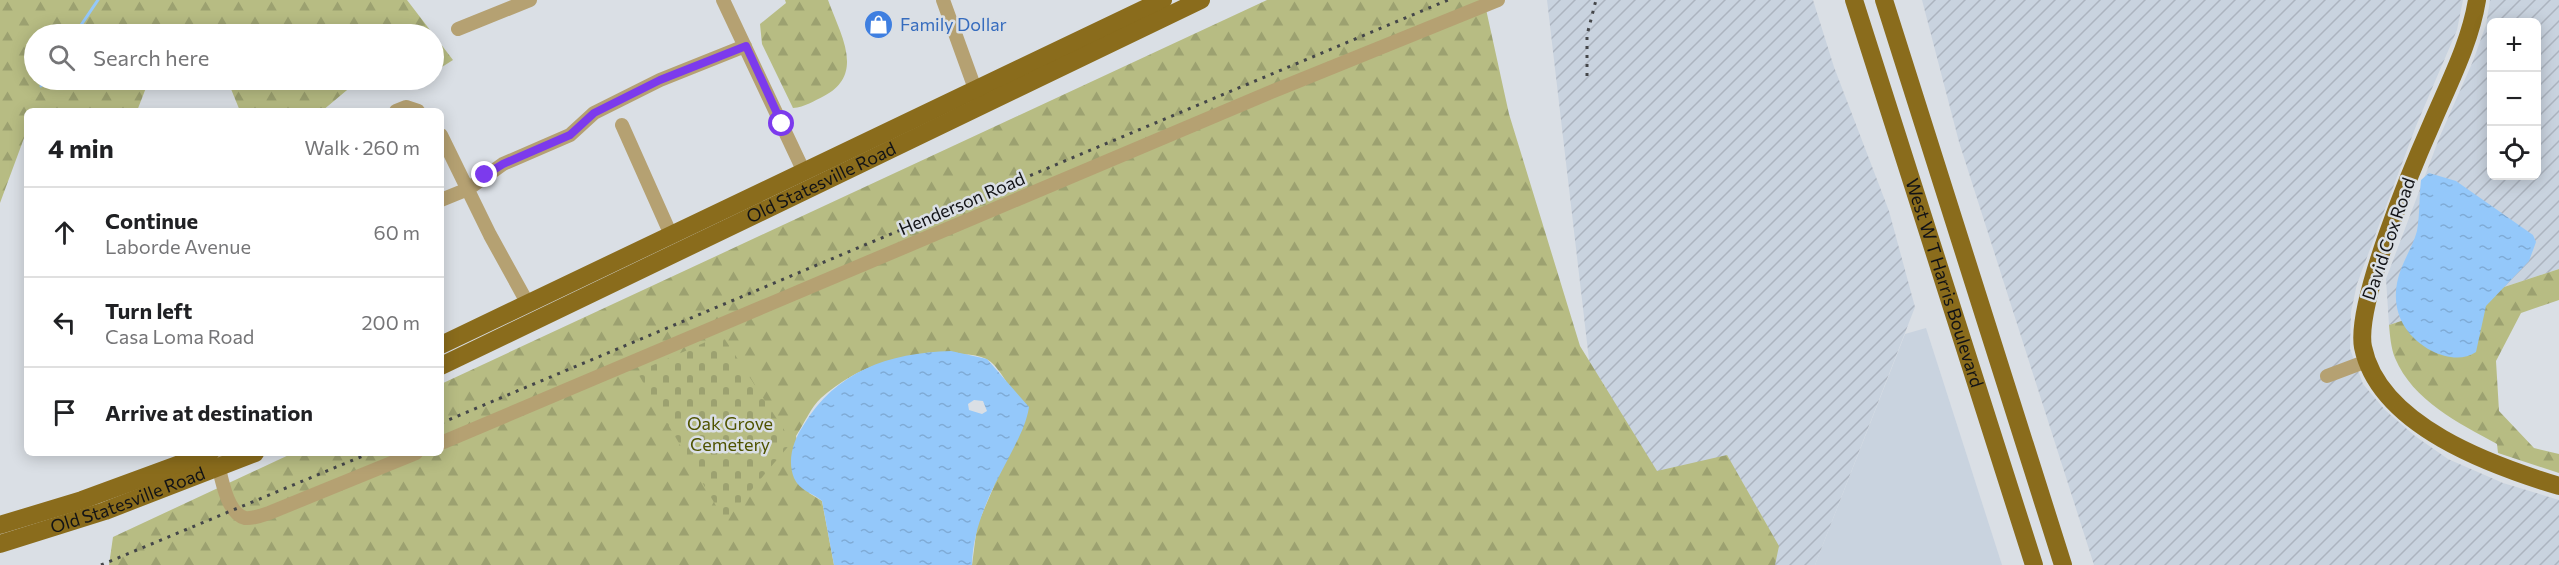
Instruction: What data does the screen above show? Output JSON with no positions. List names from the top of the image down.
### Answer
{
  "streets": {
    "main road": ["Old Statesville Road", "David Cox Road", "West W T Harris Boulevard"],
    "street": ["Henderson Road"]
  },
  "parks": ["Oak Grove Cemetery"],
  "places": {
    "shop": ["Family Dollar"]
  },
  "page": {
    "map_buttons": ["+", "−"],
    "search": "Search here",
    "heading": ["4 min", "Walk · 260 m"],
    "list": [
      ["Continue", "Laborde Avenue", "60 m"],
      ["Turn left", "Casa Loma Road", "200 m"],
      "Arrive at destination"
    ]
  }
}
